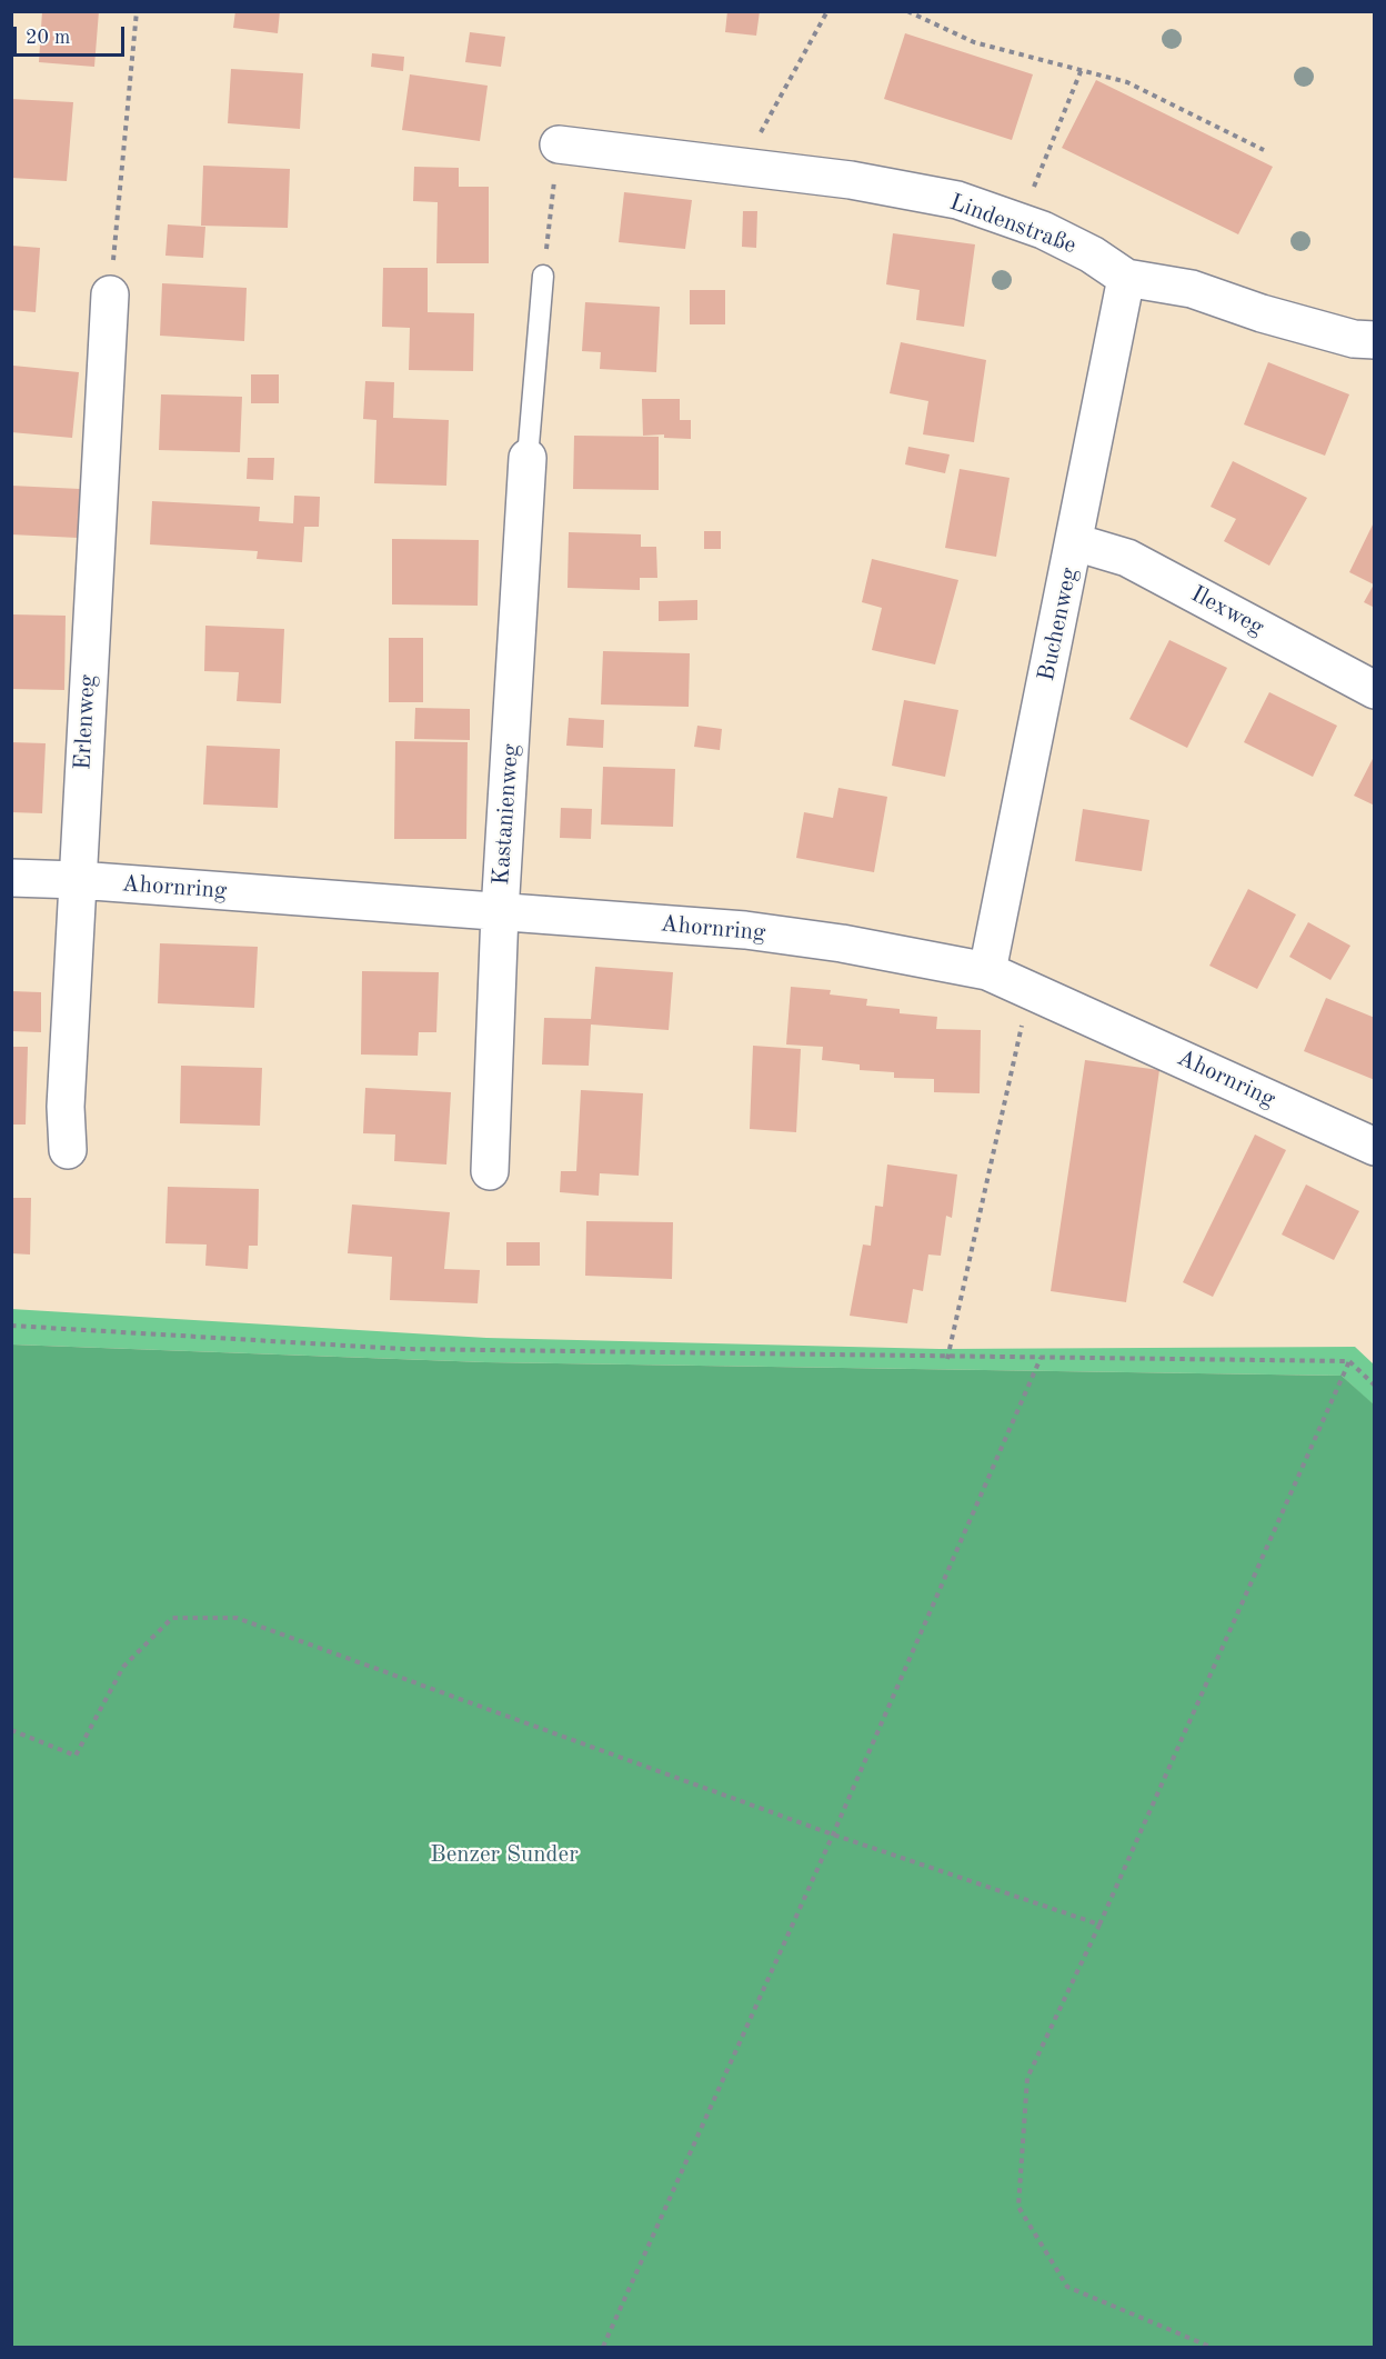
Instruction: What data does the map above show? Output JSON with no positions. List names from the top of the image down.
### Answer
{
  "streets": {
    "street": [
      "Lindenstraße",
      "Ilexweg",
      "Buchenweg",
      "Erlenweg",
      "Kastanienweg",
      "Ahornring"
    ]
  },
  "crossings": [
    ["Lindenstraße", "Buchenweg"],
    ["Ilexweg", "Buchenweg"],
    ["Buchenweg", "Ahornring"],
    ["Erlenweg", "Ahornring"],
    ["Kastanienweg", "Ahornring"]
  ],
  "parks": ["Benzer Sunder"],
  "scale_bar": "20 m"
}
